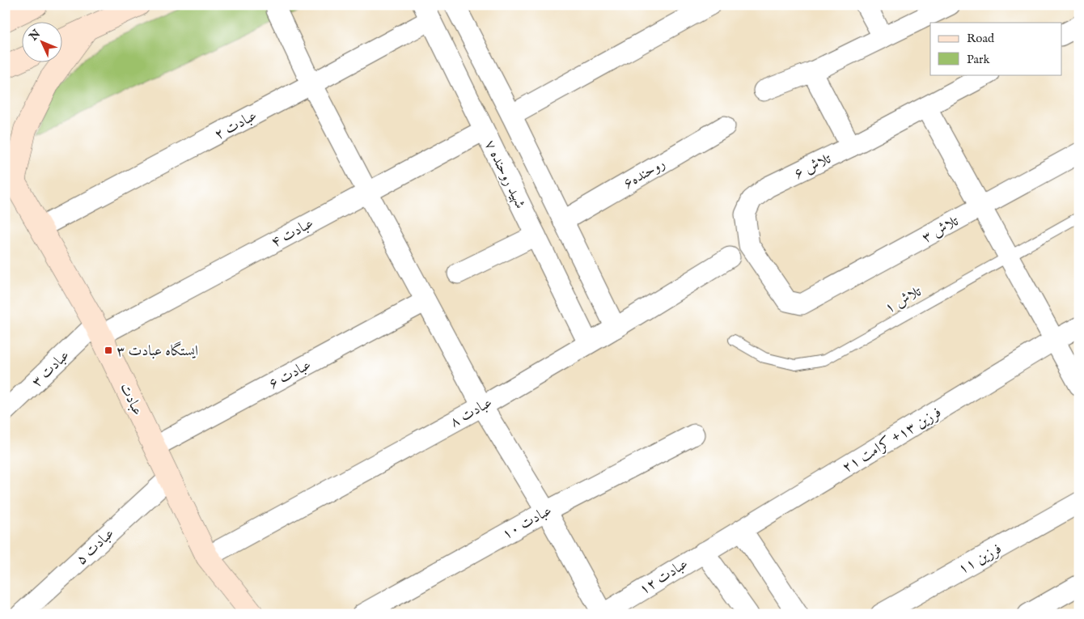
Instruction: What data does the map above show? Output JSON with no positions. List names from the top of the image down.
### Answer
{
  "streets": {
    "street": [
      "عبادت ۲",
      "تلاش ۶",
      "روحنده۶",
      "شهید روحنده ۷",
      "تلاش ۳",
      "عبادت ۴",
      "عبادت ۳",
      "عبادت ۶",
      "عبادت",
      "عبادت ۸",
      "فرزین ۱۳+ کرامت ۲۱",
      "عبادت ۱۰",
      "عبادت ۵",
      "فرزین ۱۱",
      "عبادت ۱۲"
    ],
    "lane": ["تلاش ۱"]
  },
  "crossings": [
    ["عبادت ۲", "شهید روحنده ۷"],
    ["عبادت ۲", "عبادت"],
    ["تلاش ۶", "تلاش ۳"],
    ["شهید روحنده ۷", "عبادت ۴"],
    ["شهید روحنده ۷", "عبادت ۸"],
    ["عبادت ۴", "عبادت ۳"],
    ["عبادت ۴", "عبادت"],
    ["عبادت ۳", "عبادت"],
    ["عبادت ۶", "عبادت"],
    ["عبادت", "عبادت ۸"],
    ["عبادت", "عبادت ۵"],
    ["فرزین ۱۳+ کرامت ۲۱", "عبادت ۱۲"]
  ],
  "places": {
    "transit": ["ایستگاه عبادت ۳"]
  },
  "legend": ["Road", "Park"],
  "north": "top left"
}
